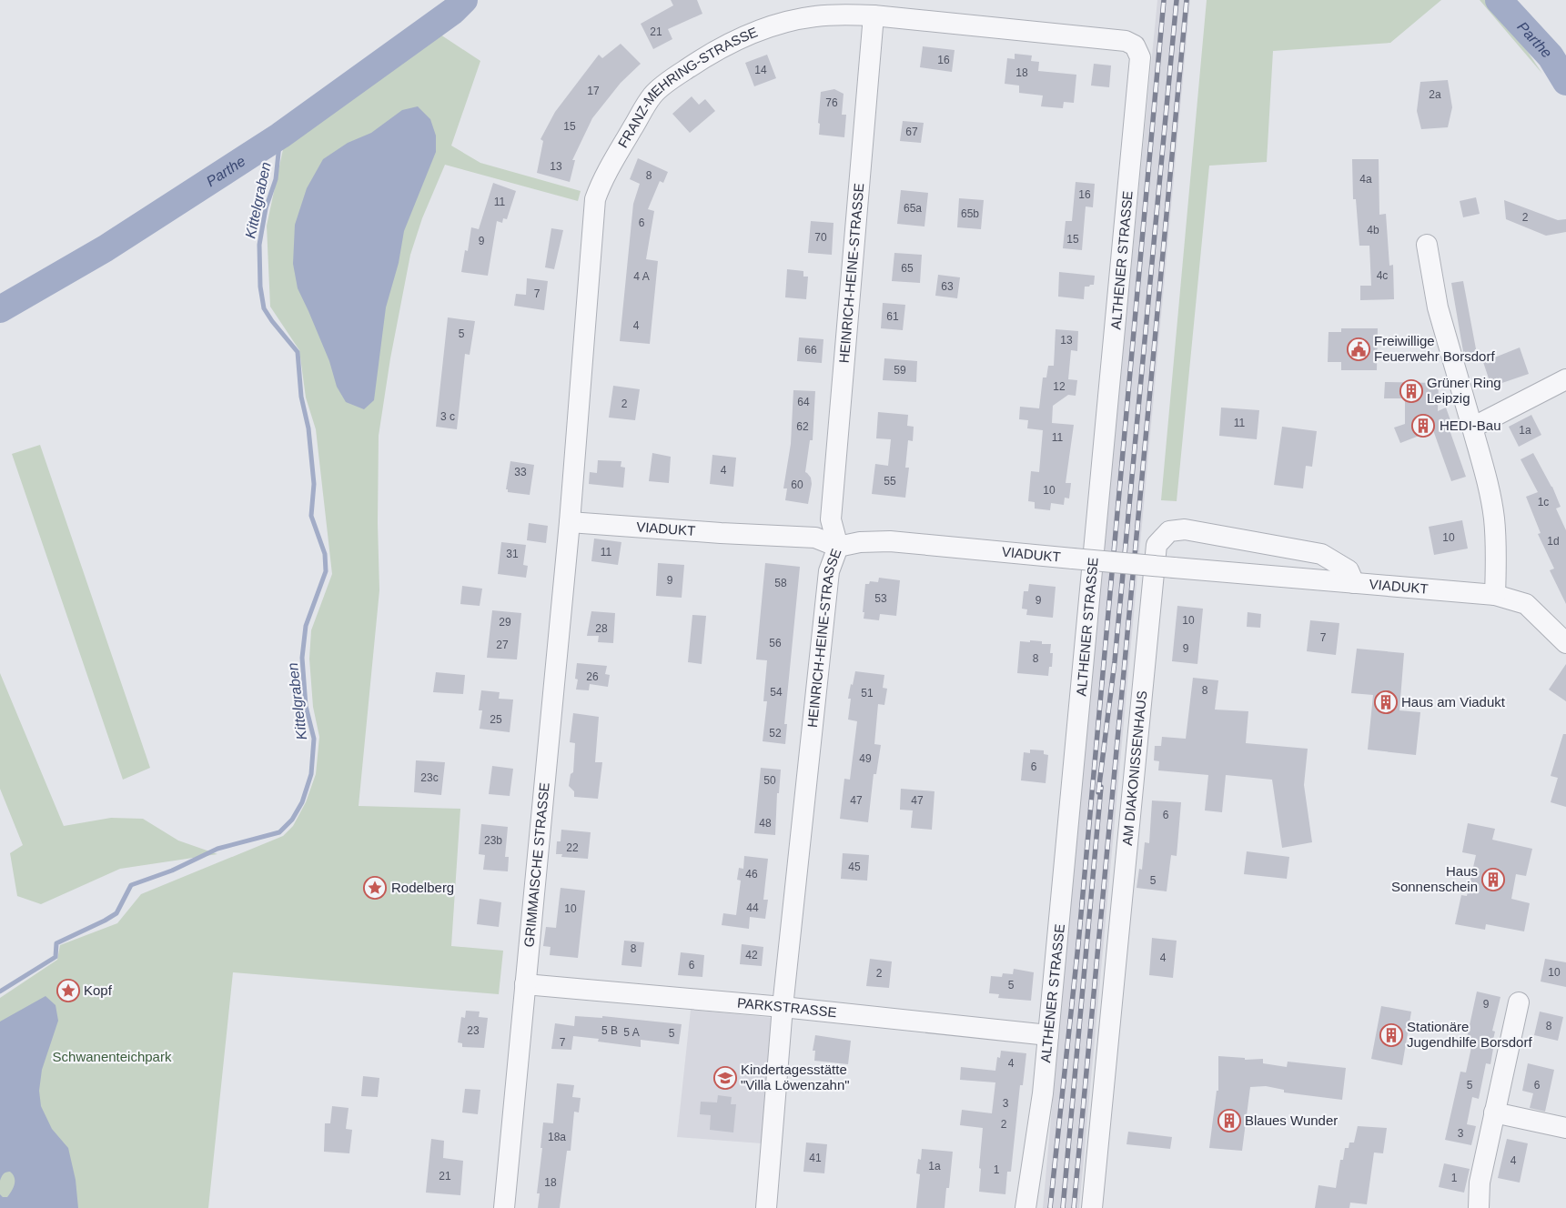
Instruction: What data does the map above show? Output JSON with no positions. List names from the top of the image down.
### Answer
{
  "streets": {
    "street": [
      "FRANZ-MEHRING-STRASSE",
      "ALTHENER STRASSE",
      "HEINRICH-HEINE-STRASSE",
      "VIADUKT",
      "AM DIAKONISSENHAUS",
      "GRIMMAISCHE STRASSE",
      "PARKSTRASSE"
    ]
  },
  "crossings": [
    ["FRANZ-MEHRING-STRASSE", "ALTHENER STRASSE"],
    ["FRANZ-MEHRING-STRASSE", "HEINRICH-HEINE-STRASSE"],
    ["FRANZ-MEHRING-STRASSE", "VIADUKT"],
    ["FRANZ-MEHRING-STRASSE", "GRIMMAISCHE STRASSE"],
    ["ALTHENER STRASSE", "PARKSTRASSE"],
    ["HEINRICH-HEINE-STRASSE", "VIADUKT"],
    ["HEINRICH-HEINE-STRASSE", "PARKSTRASSE"],
    ["VIADUKT", "AM DIAKONISSENHAUS"],
    ["VIADUKT", "GRIMMAISCHE STRASSE"],
    ["GRIMMAISCHE STRASSE", "PARKSTRASSE"]
  ],
  "water": ["Parthe", "Kittelgraben"],
  "parks": ["Schwanenteichpark"],
  "places": {
    "public building": ["Freiwillige Feuerwehr Borsdorf"],
    "building": [
      "Grüner Ring Leipzig",
      "HEDI-Bau",
      "Haus am Viadukt",
      "Haus Sonnenschein",
      "Stationäre Jugendhilfe Borsdorf",
      "Blaues Wunder"
    ],
    "place": ["Rodelberg", "Kopf"],
    "school or university": ["Kindertagesstätte \"Villa Löwenzahn\""]
  },
  "house_numbers": [
    "21",
    "16",
    "14",
    "18",
    "17",
    "2a",
    "76",
    "15",
    "67",
    "13",
    "8",
    "4a",
    "16",
    "11",
    "65a",
    "65b",
    "2",
    "6",
    "4b",
    "70",
    "15",
    "9",
    "65",
    "4c",
    "4 A",
    "63",
    "7",
    "61",
    "4",
    "5",
    "13",
    "66",
    "59",
    "12",
    "64",
    "2",
    "3 c",
    "11",
    "62",
    "1a",
    "11",
    "4",
    "33",
    "55",
    "60",
    "10",
    "1c",
    "10",
    "1d",
    "11",
    "31",
    "9",
    "58",
    "53",
    "9",
    "10",
    "29",
    "28",
    "7",
    "56",
    "27",
    "9",
    "8",
    "26",
    "8",
    "54",
    "51",
    "25",
    "52",
    "49",
    "6",
    "23c",
    "50",
    "47",
    "47",
    "6",
    "48",
    "23b",
    "22",
    "45",
    "46",
    "5",
    "44",
    "10",
    "8",
    "42",
    "4",
    "6",
    "10",
    "2",
    "5",
    "9",
    "8",
    "23",
    "5 B",
    "5 A",
    "5",
    "7",
    "4",
    "5",
    "6",
    "3",
    "2",
    "3",
    "18a",
    "41",
    "4",
    "1a",
    "1",
    "21",
    "1",
    "18"
  ]
}
